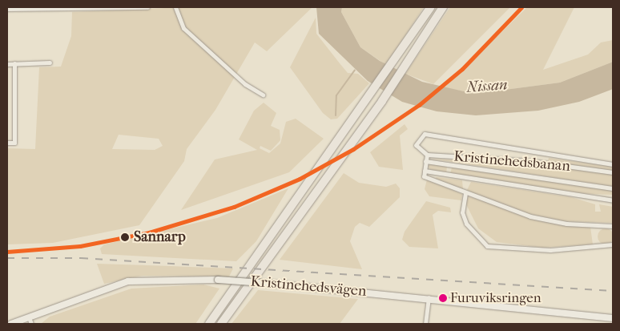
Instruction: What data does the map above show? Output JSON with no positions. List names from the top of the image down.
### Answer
{
  "streets": {
    "street": ["Kristinehedsbanan", "Kristinehedsvägen"]
  },
  "water": ["Nissan"],
  "places": ["Sannarp", "Furuviksringen"]
}
